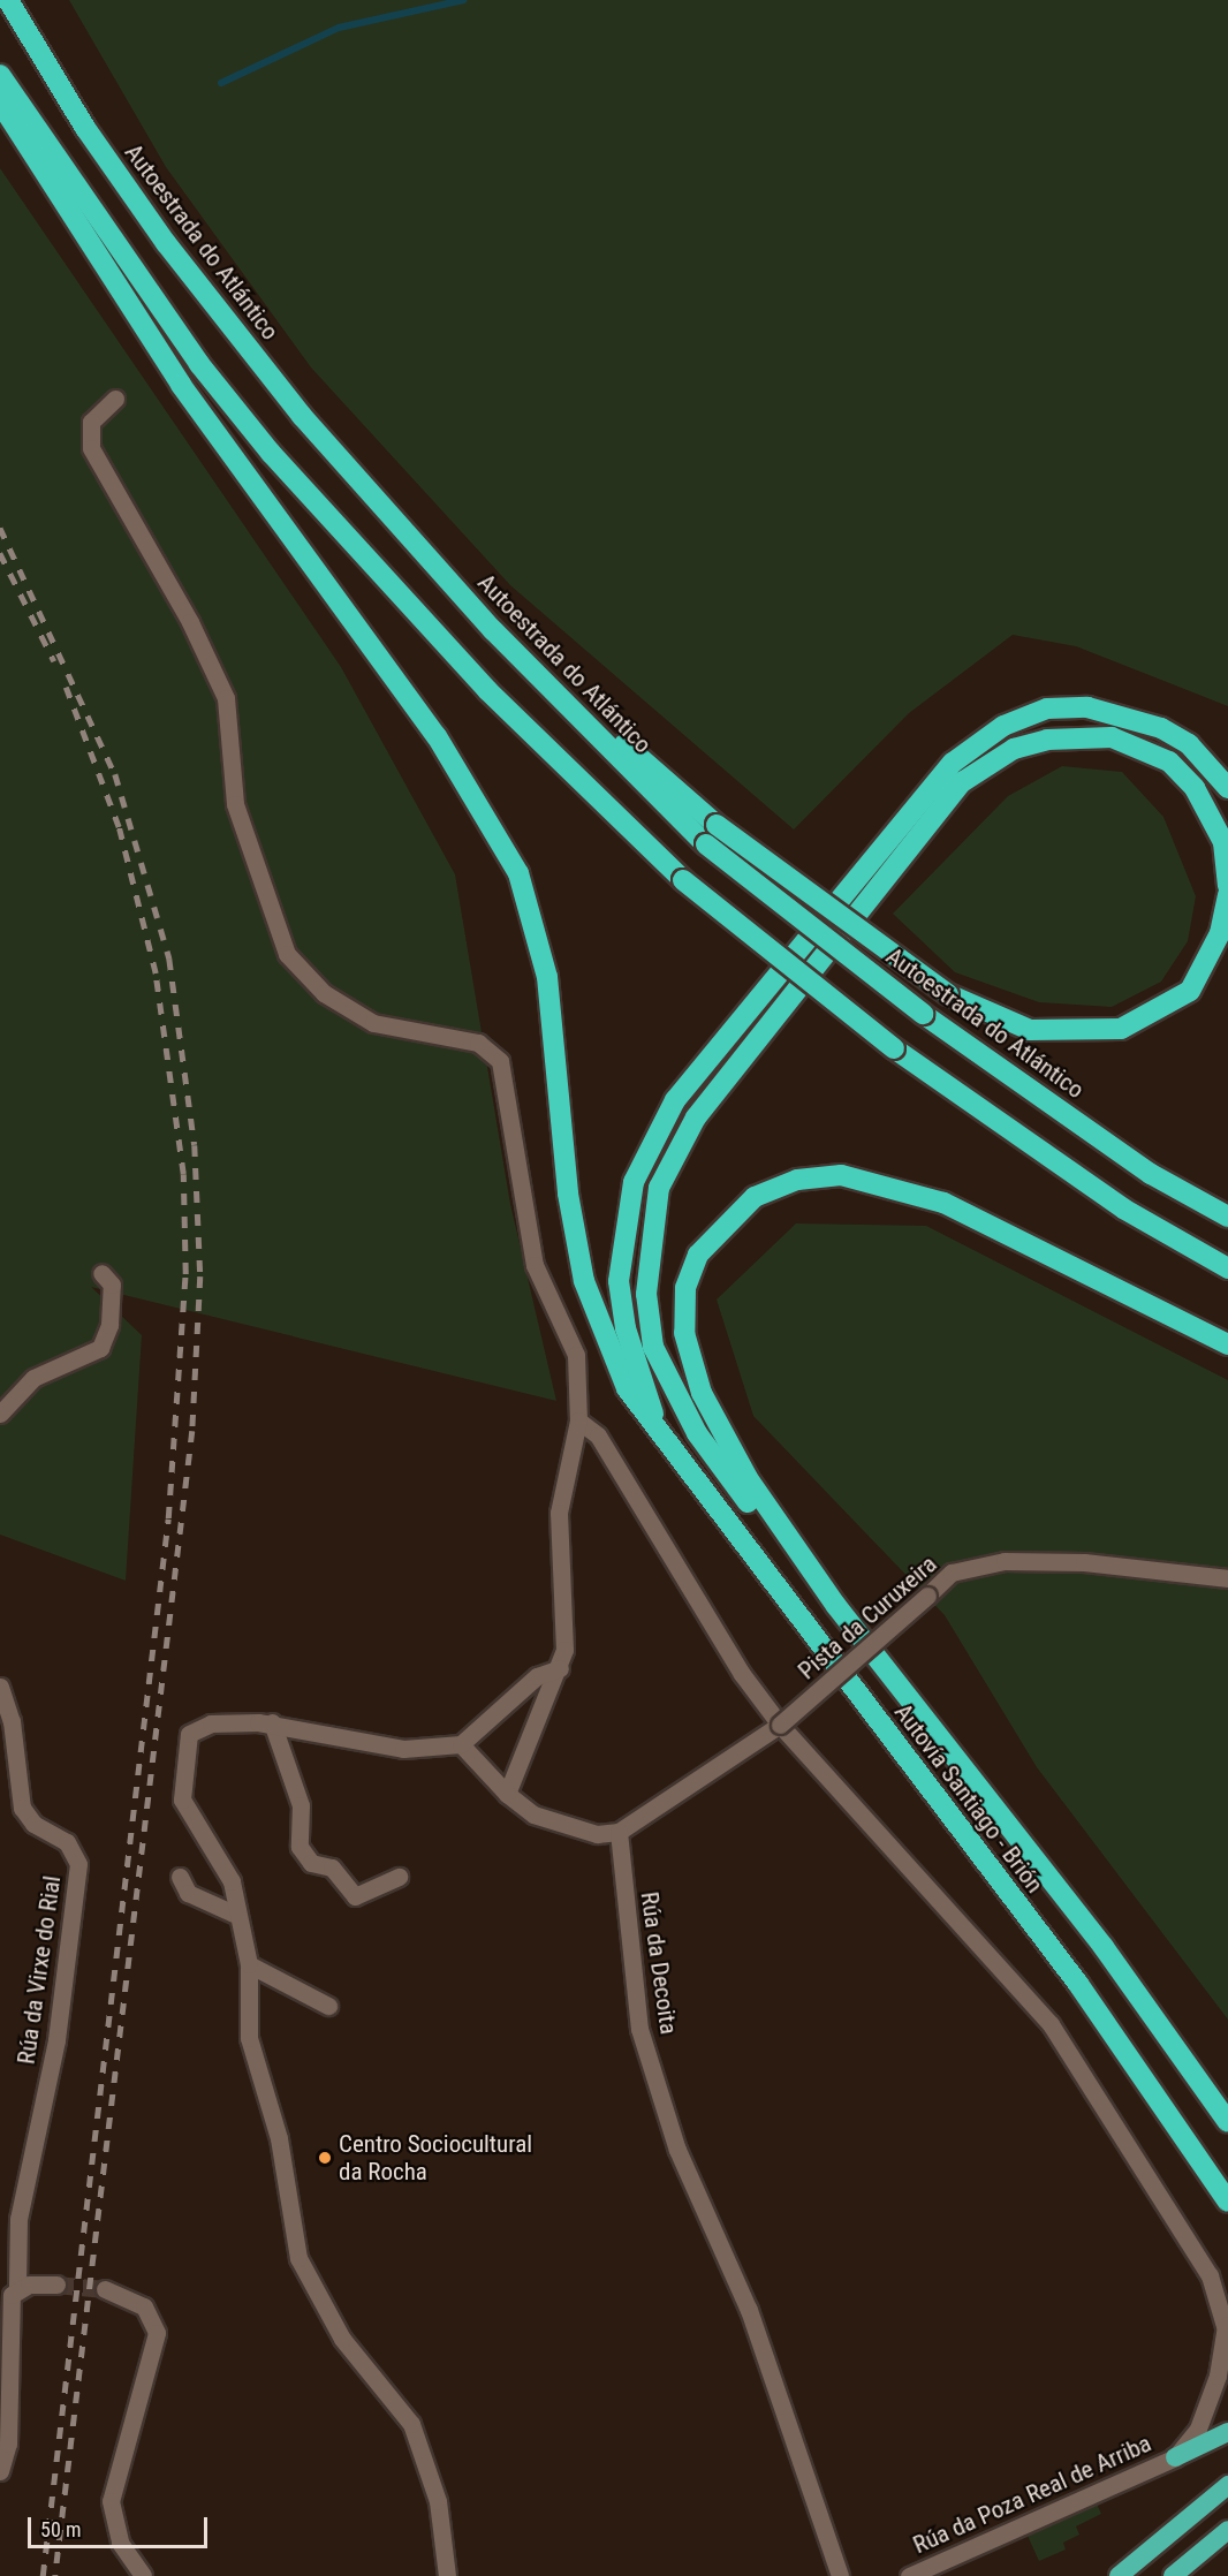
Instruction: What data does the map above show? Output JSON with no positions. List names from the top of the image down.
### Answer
{
  "streets": {
    "highway": ["Autoestrada do Atlántico", "Autovía Santiago - Brión"],
    "street": [
      "Pista da Curuxeira",
      "Rúa da Decoita",
      "Rúa da Virxe do Rial",
      "Rúa da Poza Real de Arriba"
    ]
  },
  "crossings": [
    ["Pista da Curuxeira", "Rúa da Decoita"]
  ],
  "places": ["Centro Sociocultural da Rocha"],
  "scale_bar": "50 m"
}
